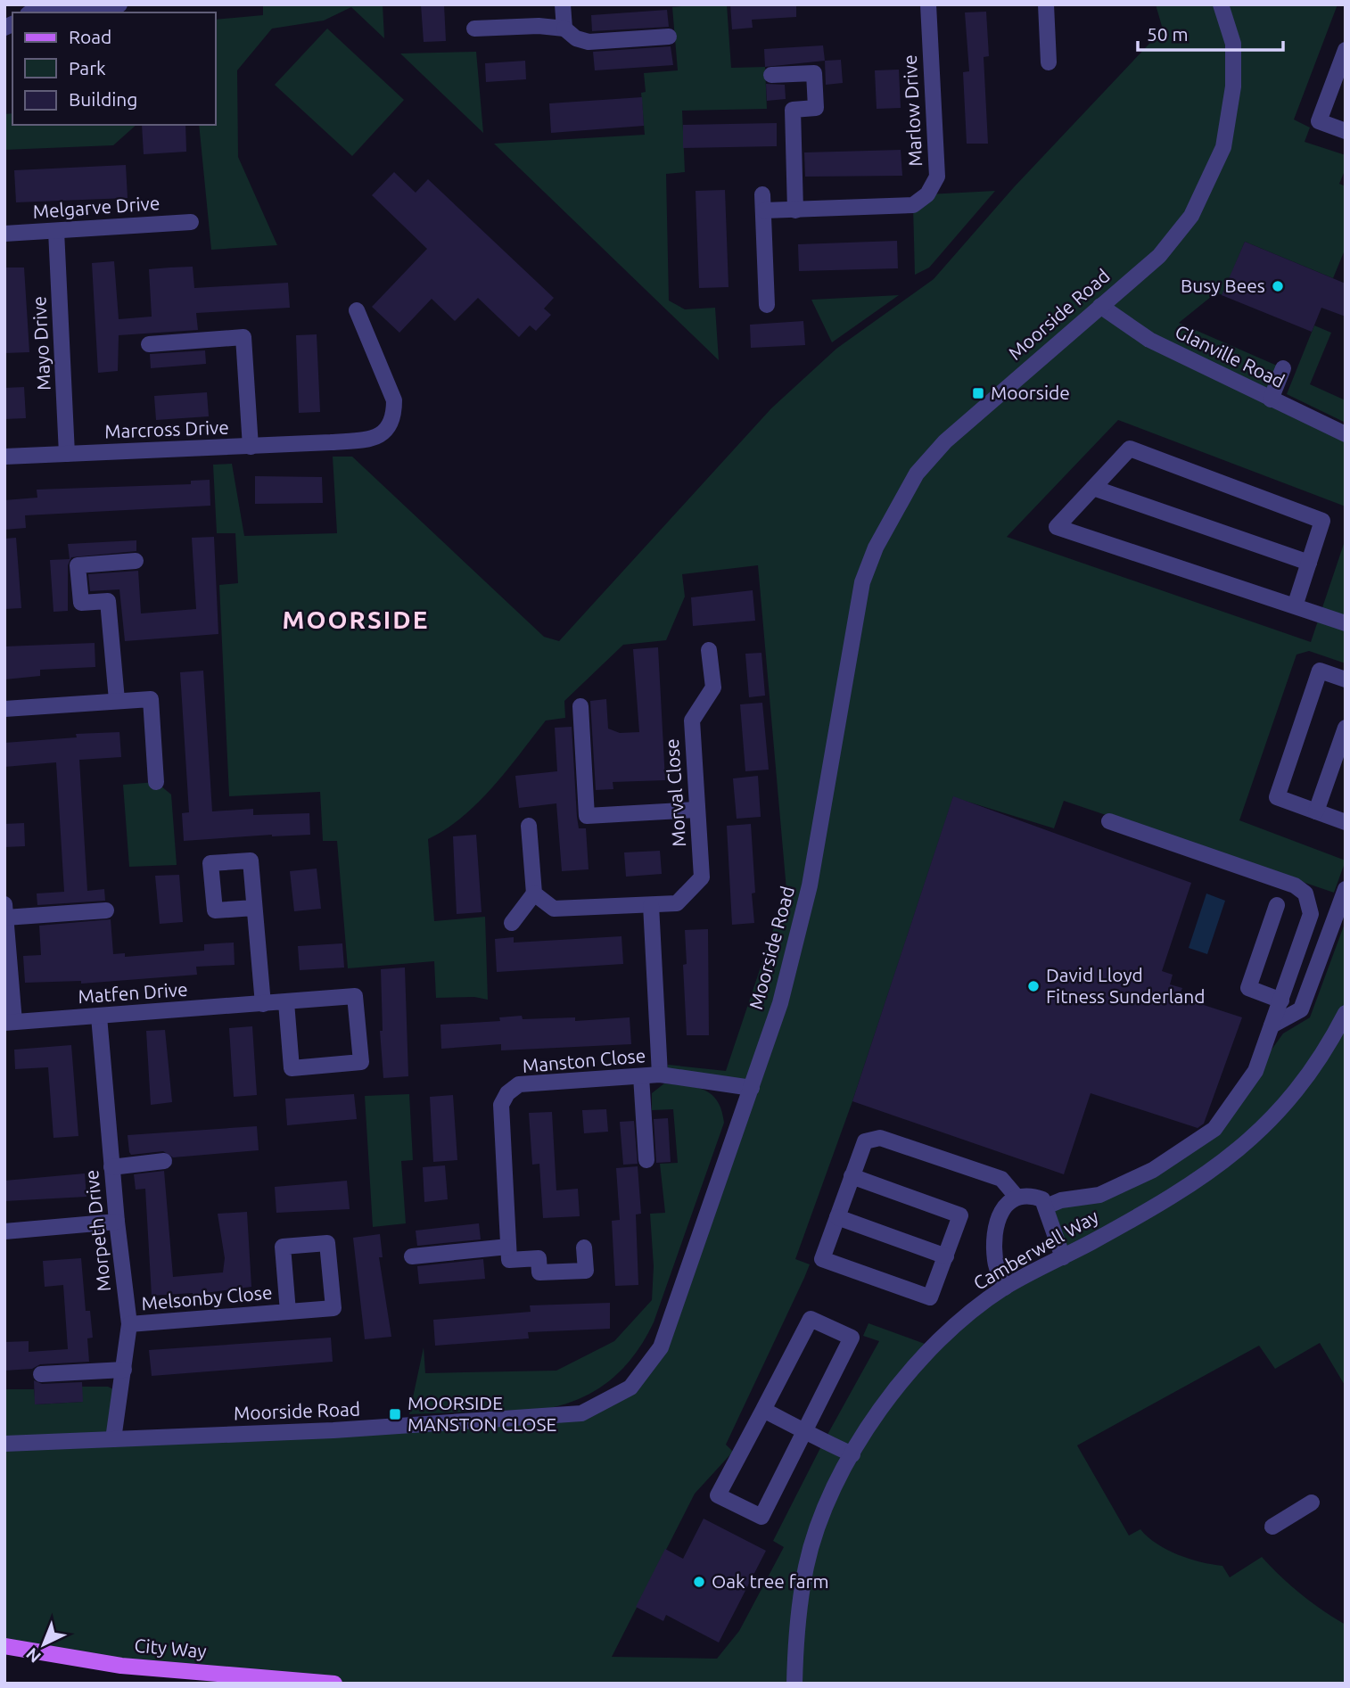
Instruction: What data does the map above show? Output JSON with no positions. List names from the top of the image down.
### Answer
{
  "streets": {
    "main road": ["City Way"],
    "street": [
      "Marlow Drive",
      "Melgarve Drive",
      "Moorside Road",
      "Mayo Drive",
      "Glanville Road",
      "Marcross Drive",
      "Morval Close",
      "Matfen Drive",
      "Manston Close",
      "Morpeth Drive",
      "Camberwell Way",
      "Melsonby Close"
    ]
  },
  "crossings": [
    ["Melgarve Drive", "Mayo Drive"],
    ["Moorside Road", "Glanville Road"],
    ["Moorside Road", "Manston Close"],
    ["Moorside Road", "Morpeth Drive"],
    ["Mayo Drive", "Marcross Drive"],
    ["Matfen Drive", "Morpeth Drive"],
    ["Morpeth Drive", "Melsonby Close"]
  ],
  "districts": ["MOORSIDE"],
  "places": {
    "other": ["Busy Bees", "David Lloyd Fitness Sunderland", "Oak tree farm"],
    "transit": ["Moorside", "MOORSIDE MANSTON CLOSE"]
  },
  "legend": ["Road", "Park", "Building"],
  "scale_bar": "50 m",
  "north": "bottom left"
}
